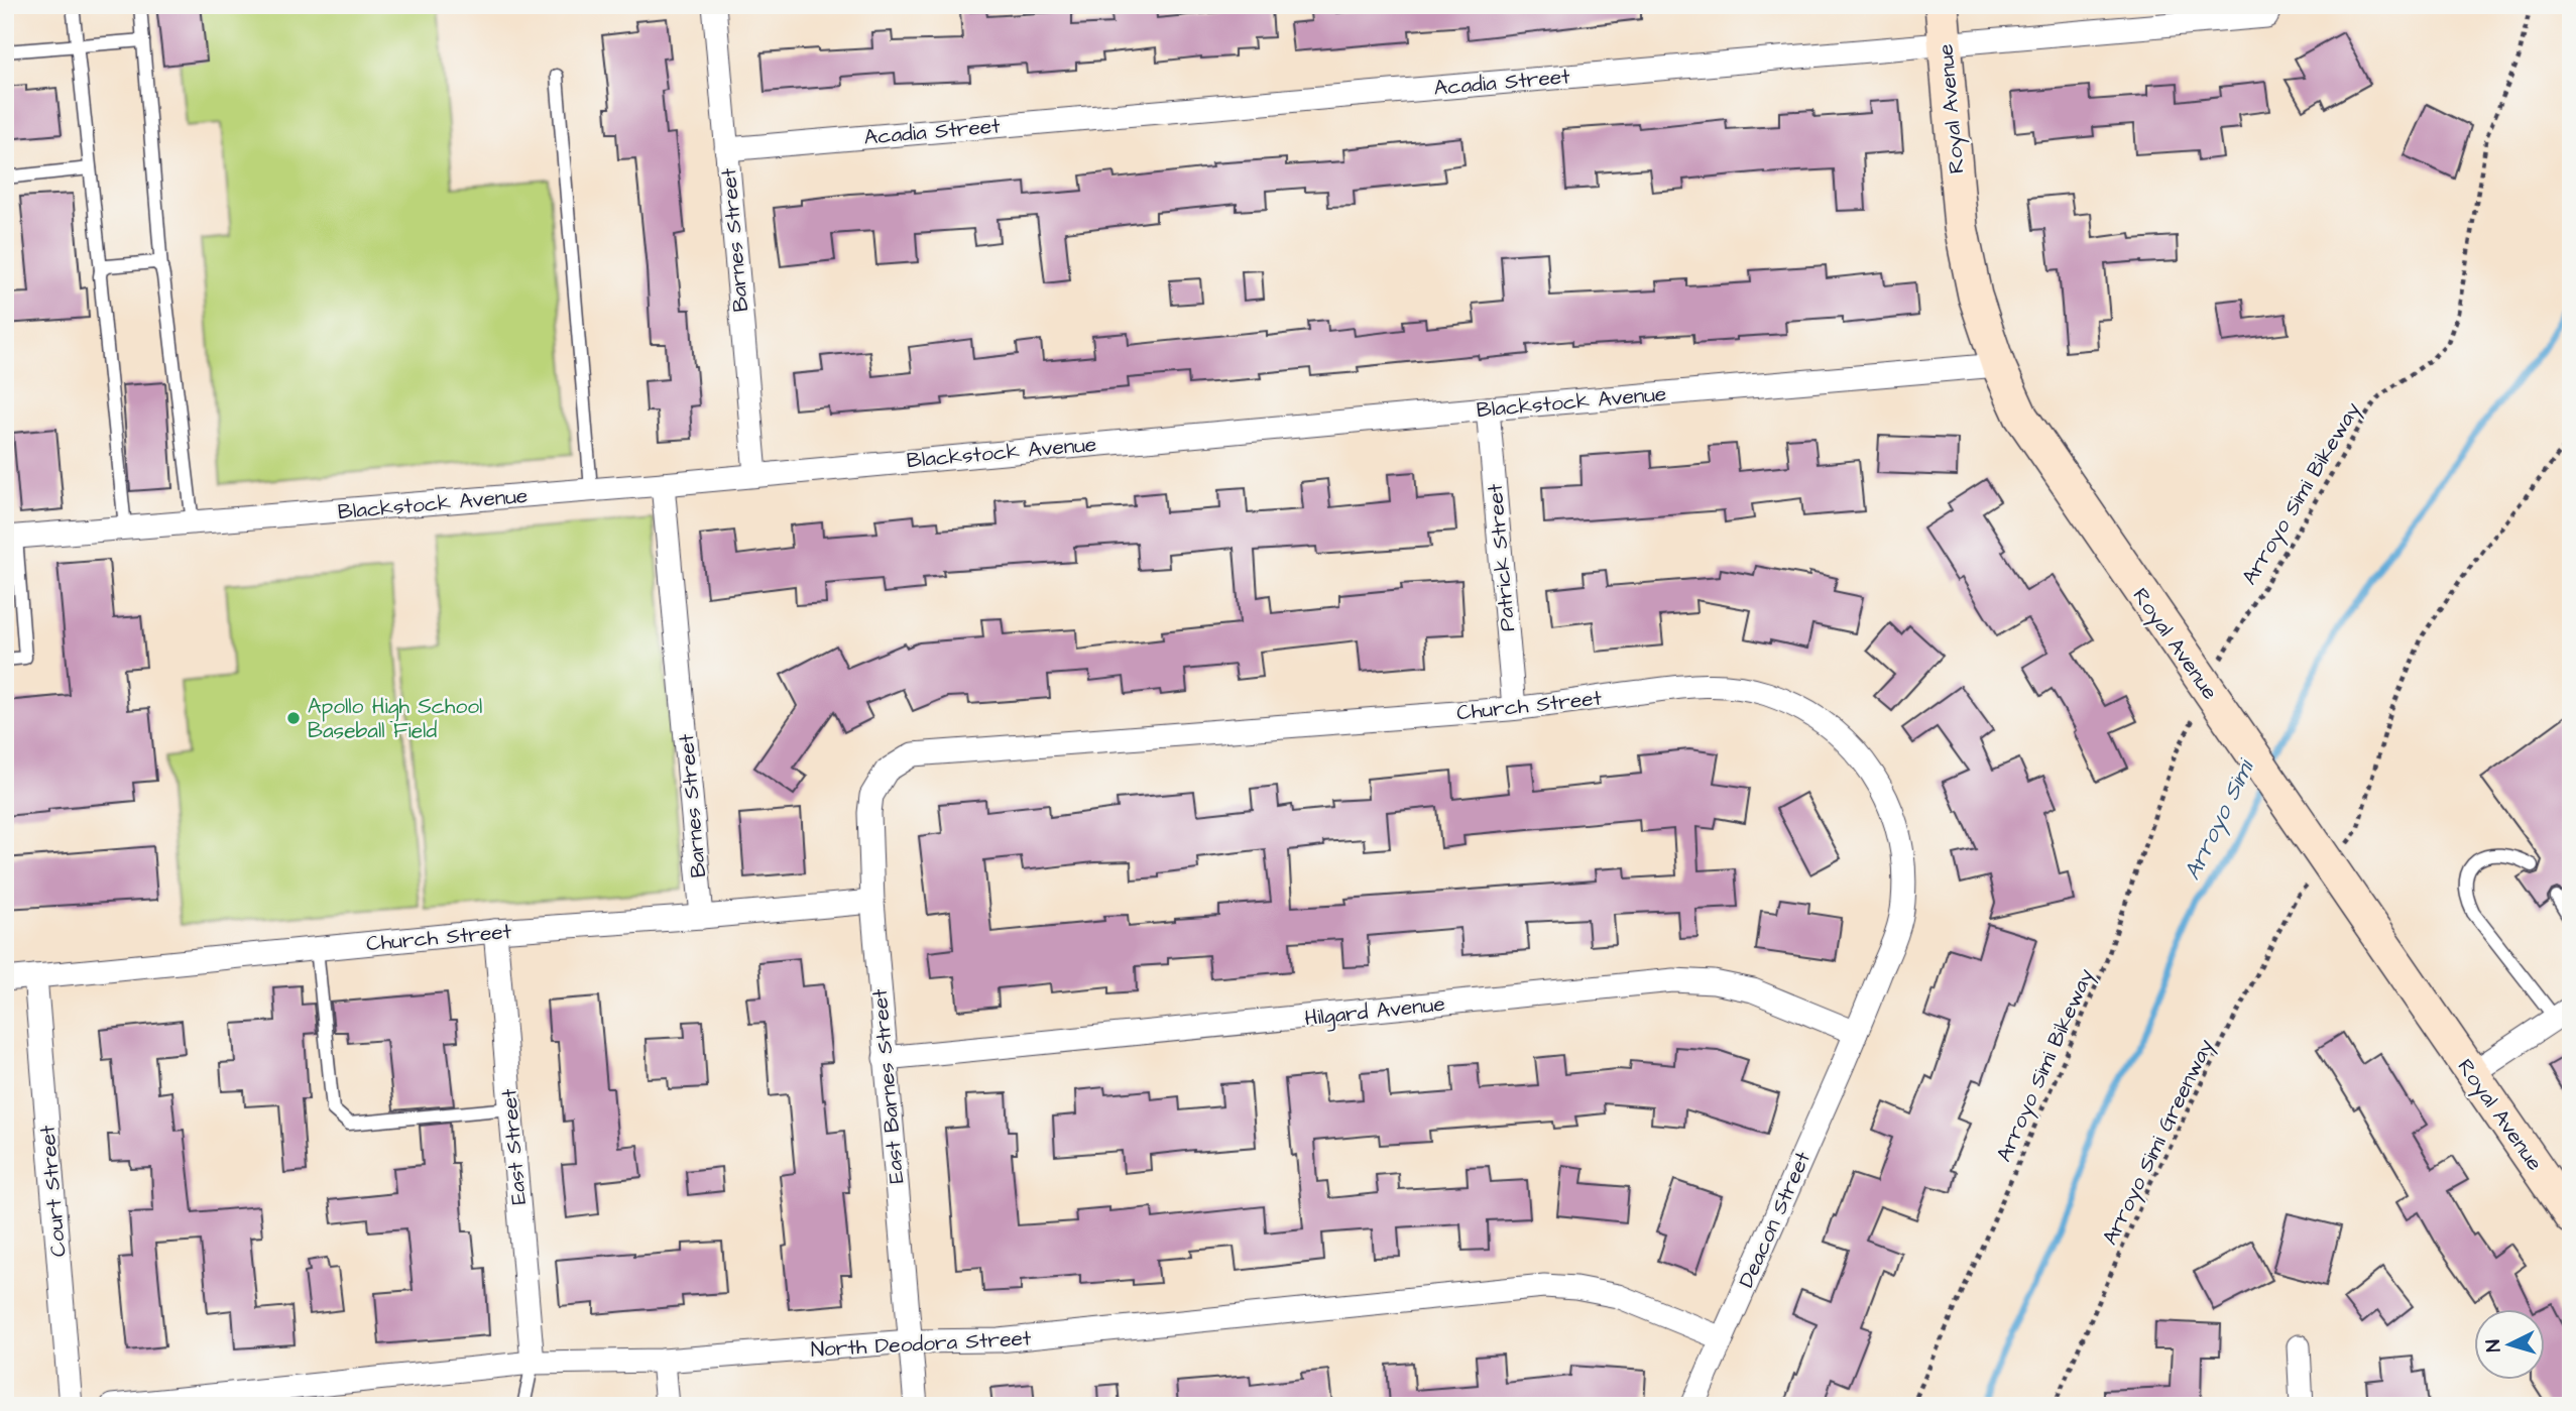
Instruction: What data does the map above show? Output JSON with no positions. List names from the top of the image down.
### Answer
{
  "streets": {
    "main road": ["Royal Avenue"],
    "street": [
      "Acadia Street",
      "Barnes Street",
      "Blackstock Avenue",
      "Patrick Street",
      "Church Street",
      "Hilgard Avenue",
      "East Barnes Street",
      "East Street",
      "Court Street",
      "Deacon Street",
      "North Deodora Street"
    ],
    "path": ["Arroyo Simi Bikeway", "Arroyo Simi Greenway"]
  },
  "crossings": [
    ["Acadia Street", "Royal Avenue"],
    ["Acadia Street", "Barnes Street"],
    ["Royal Avenue", "Blackstock Avenue"],
    ["Barnes Street", "Blackstock Avenue"],
    ["Barnes Street", "Church Street"],
    ["Blackstock Avenue", "Patrick Street"],
    ["Patrick Street", "Church Street"],
    ["Church Street", "Hilgard Avenue"],
    ["Church Street", "East Barnes Street"],
    ["Church Street", "East Street"],
    ["Church Street", "Court Street"],
    ["Church Street", "Deacon Street"],
    ["Hilgard Avenue", "East Barnes Street"],
    ["Hilgard Avenue", "Deacon Street"],
    ["East Barnes Street", "North Deodora Street"],
    ["East Street", "North Deodora Street"],
    ["Deacon Street", "North Deodora Street"]
  ],
  "water": ["Arroyo Simi"],
  "places": ["Apollo High School Baseball Field"],
  "north": "left"
}
